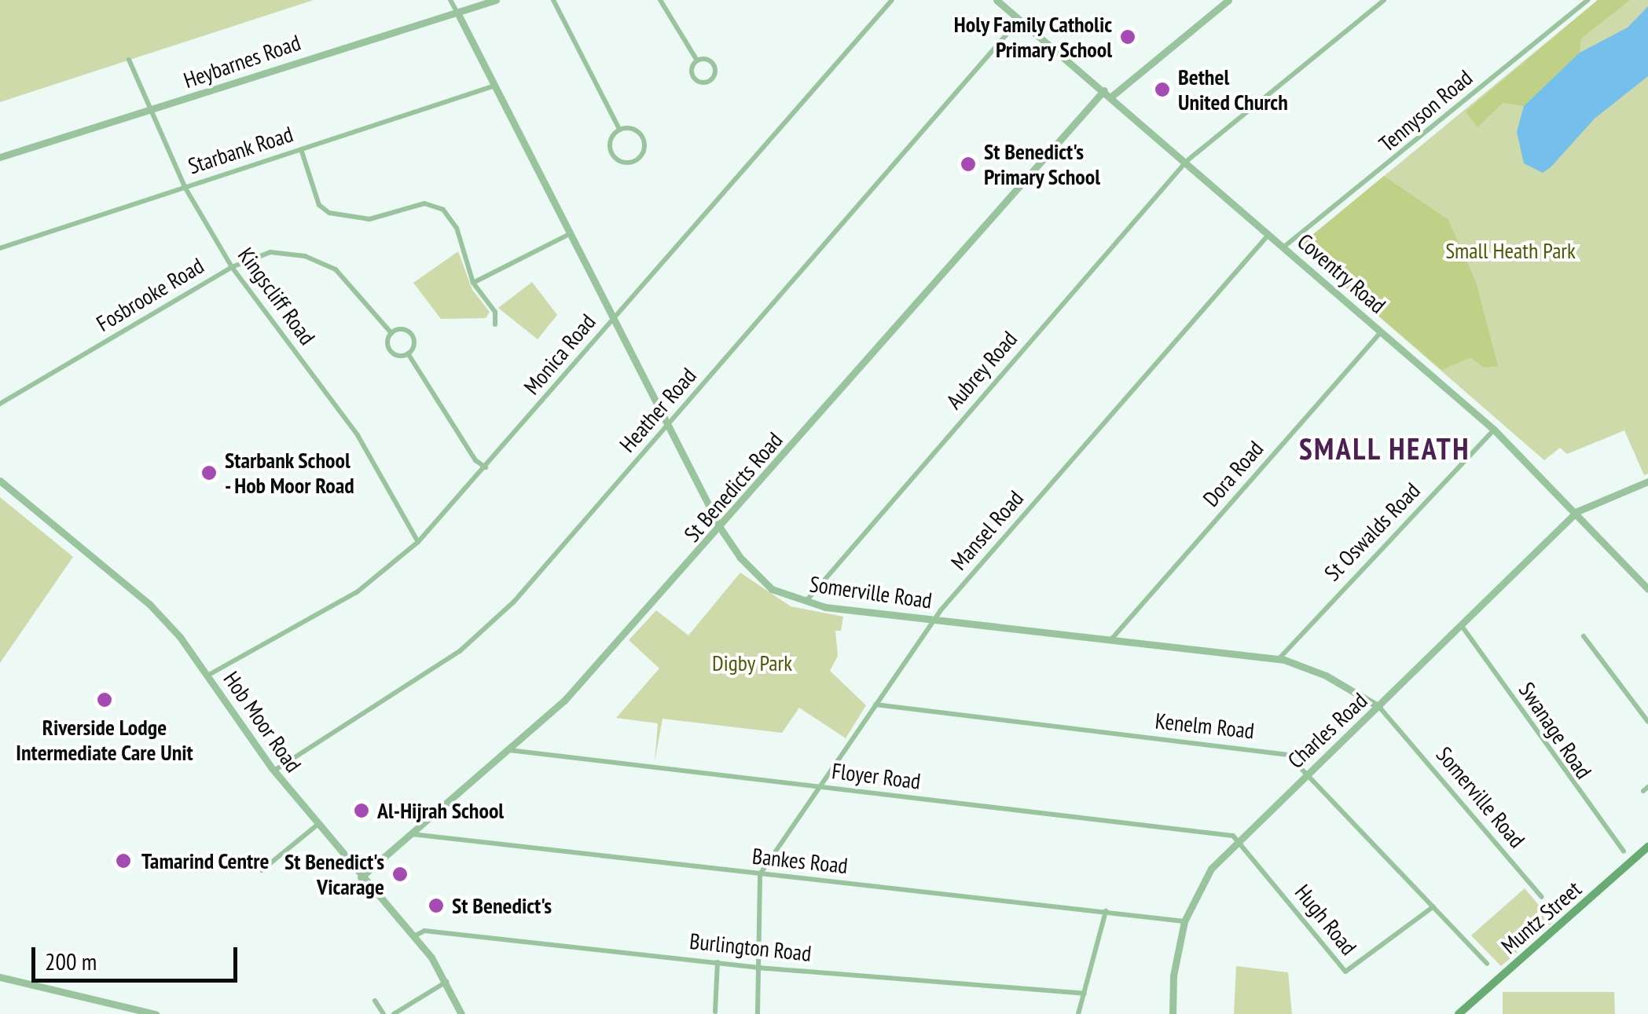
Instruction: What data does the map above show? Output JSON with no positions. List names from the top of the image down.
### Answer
{
  "streets": {
    "main road": ["Muntz Street"],
    "street": [
      "Heybarnes Road",
      "Tennyson Road",
      "Starbank Road",
      "Coventry Road",
      "Fosbrooke Road",
      "Kingscliff Road",
      "Monica Road",
      "Aubrey Road",
      "Heather Road",
      "Dora Road",
      "St Benedicts Road",
      "Mansel Road",
      "St Oswalds Road",
      "Somerville Road",
      "Hob Moor Road",
      "Kenelm Road",
      "Charles Road",
      "Swanage Road",
      "Floyer Road",
      "Bankes Road",
      "Hugh Road",
      "Burlington Road"
    ]
  },
  "crossings": [
    ["Heybarnes Road", "Kingscliff Road"],
    ["Heybarnes Road", "Somerville Road"],
    ["Tennyson Road", "Coventry Road"],
    ["Starbank Road", "Kingscliff Road"],
    ["Starbank Road", "Somerville Road"],
    ["Coventry Road", "Aubrey Road"],
    ["Coventry Road", "Heather Road"],
    ["Coventry Road", "Dora Road"],
    ["Coventry Road", "St Benedicts Road"],
    ["Coventry Road", "Mansel Road"],
    ["Coventry Road", "St Oswalds Road"],
    ["Coventry Road", "Charles Road"],
    ["Fosbrooke Road", "Kingscliff Road"],
    ["Fosbrooke Road", "Monica Road"],
    ["Kingscliff Road", "Monica Road"],
    ["Monica Road", "Somerville Road"],
    ["Monica Road", "Hob Moor Road"],
    ["Aubrey Road", "Somerville Road"],
    ["Heather Road", "Somerville Road"],
    ["Heather Road", "Hob Moor Road"],
    ["Dora Road", "Somerville Road"],
    ["St Benedicts Road", "Somerville Road"],
    ["St Benedicts Road", "Hob Moor Road"],
    ["St Benedicts Road", "Floyer Road"],
    ["St Benedicts Road", "Bankes Road"],
    ["Mansel Road", "Somerville Road"],
    ["Mansel Road", "Kenelm Road"],
    ["Mansel Road", "Floyer Road"],
    ["Mansel Road", "Bankes Road"],
    ["St Oswalds Road", "Somerville Road"],
    ["Somerville Road", "Charles Road"],
    ["Hob Moor Road", "Burlington Road"],
    ["Kenelm Road", "Charles Road"],
    ["Kenelm Road", "Hugh Road"],
    ["Charles Road", "Swanage Road"],
    ["Charles Road", "Floyer Road"],
    ["Charles Road", "Bankes Road"],
    ["Charles Road", "Hugh Road"],
    ["Floyer Road", "Hugh Road"]
  ],
  "districts": ["SMALL HEATH"],
  "parks": ["Small Heath Park", "Digby Park"],
  "places": [
    "Holy Family Catholic Primary School",
    "Bethel United Church",
    "St Benedict's Primary School",
    "Starbank School - Hob Moor Road",
    "Riverside Lodge Intermediate Care Unit",
    "Al-Hijrah School",
    "Tamarind Centre",
    "St Benedict's Vicarage",
    "St Benedict's"
  ],
  "scale_bar": "200 m"
}
